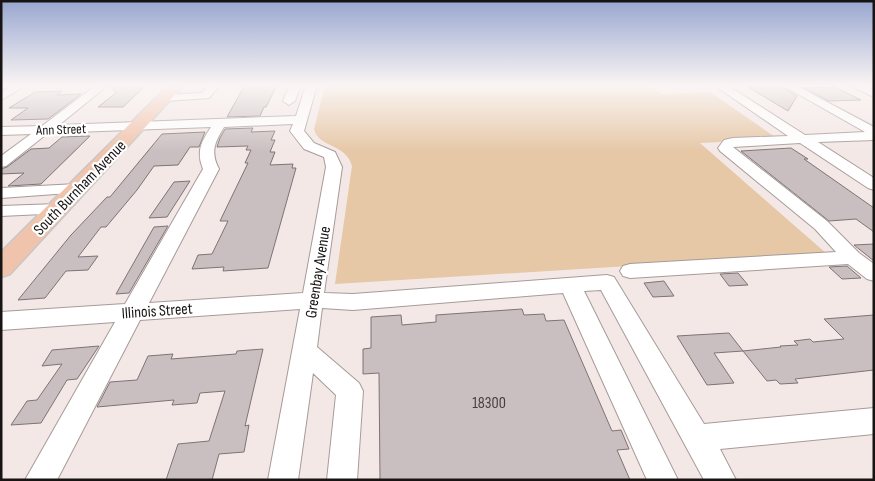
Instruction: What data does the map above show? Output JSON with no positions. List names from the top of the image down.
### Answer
{
  "streets": {
    "main road": ["South Burnham Avenue"],
    "street": ["Ann Street", "Greenbay Avenue", "Illinois Street"]
  },
  "crossings": [
    ["Ann Street", "South Burnham Avenue"],
    ["Ann Street", "Greenbay Avenue"],
    ["Greenbay Avenue", "Illinois Street"]
  ],
  "house_numbers": ["18300"]
}
